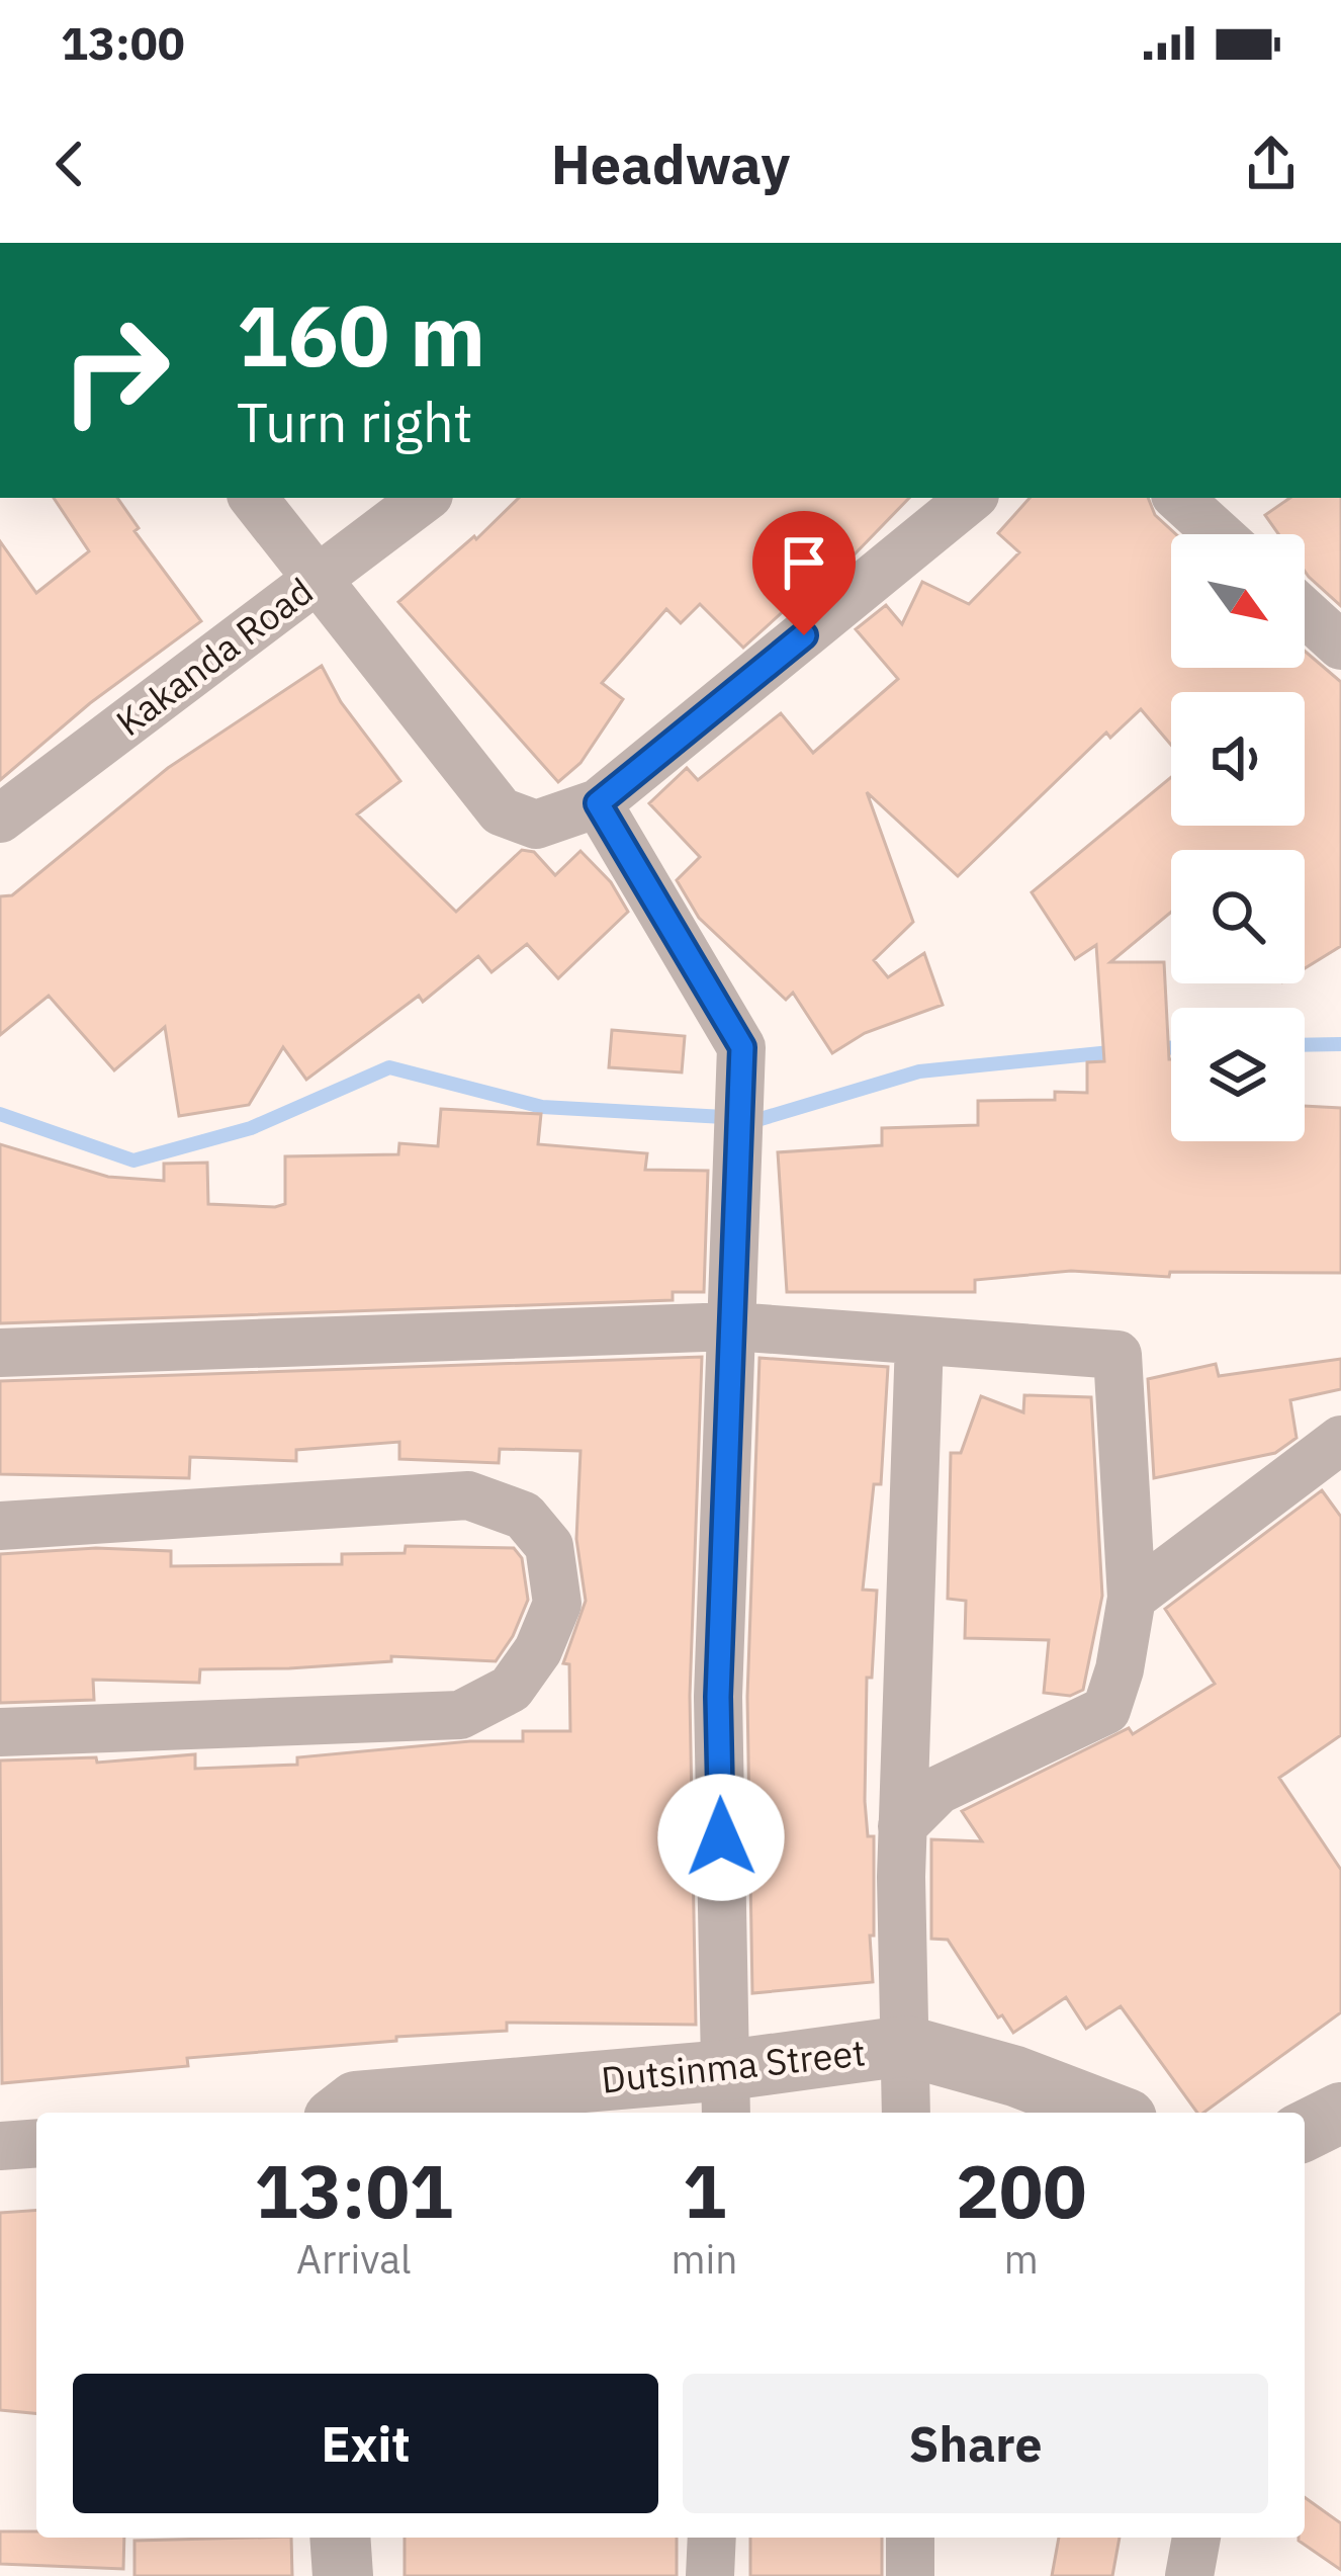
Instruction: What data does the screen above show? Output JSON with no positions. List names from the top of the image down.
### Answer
{
  "streets": {
    "street": ["Kakanda Road", "Dutsinma Street"]
  },
  "north": "bottom right",
  "page": {
    "status": "13:00",
    "header": "Headway",
    "turn": ["160 m", "Turn right"],
    "eta": [
      "13:01",
      "Arrival",
      "1",
      "min",
      "200",
      "m"
    ],
    "buttons": ["Exit", "Share"]
  }
}
